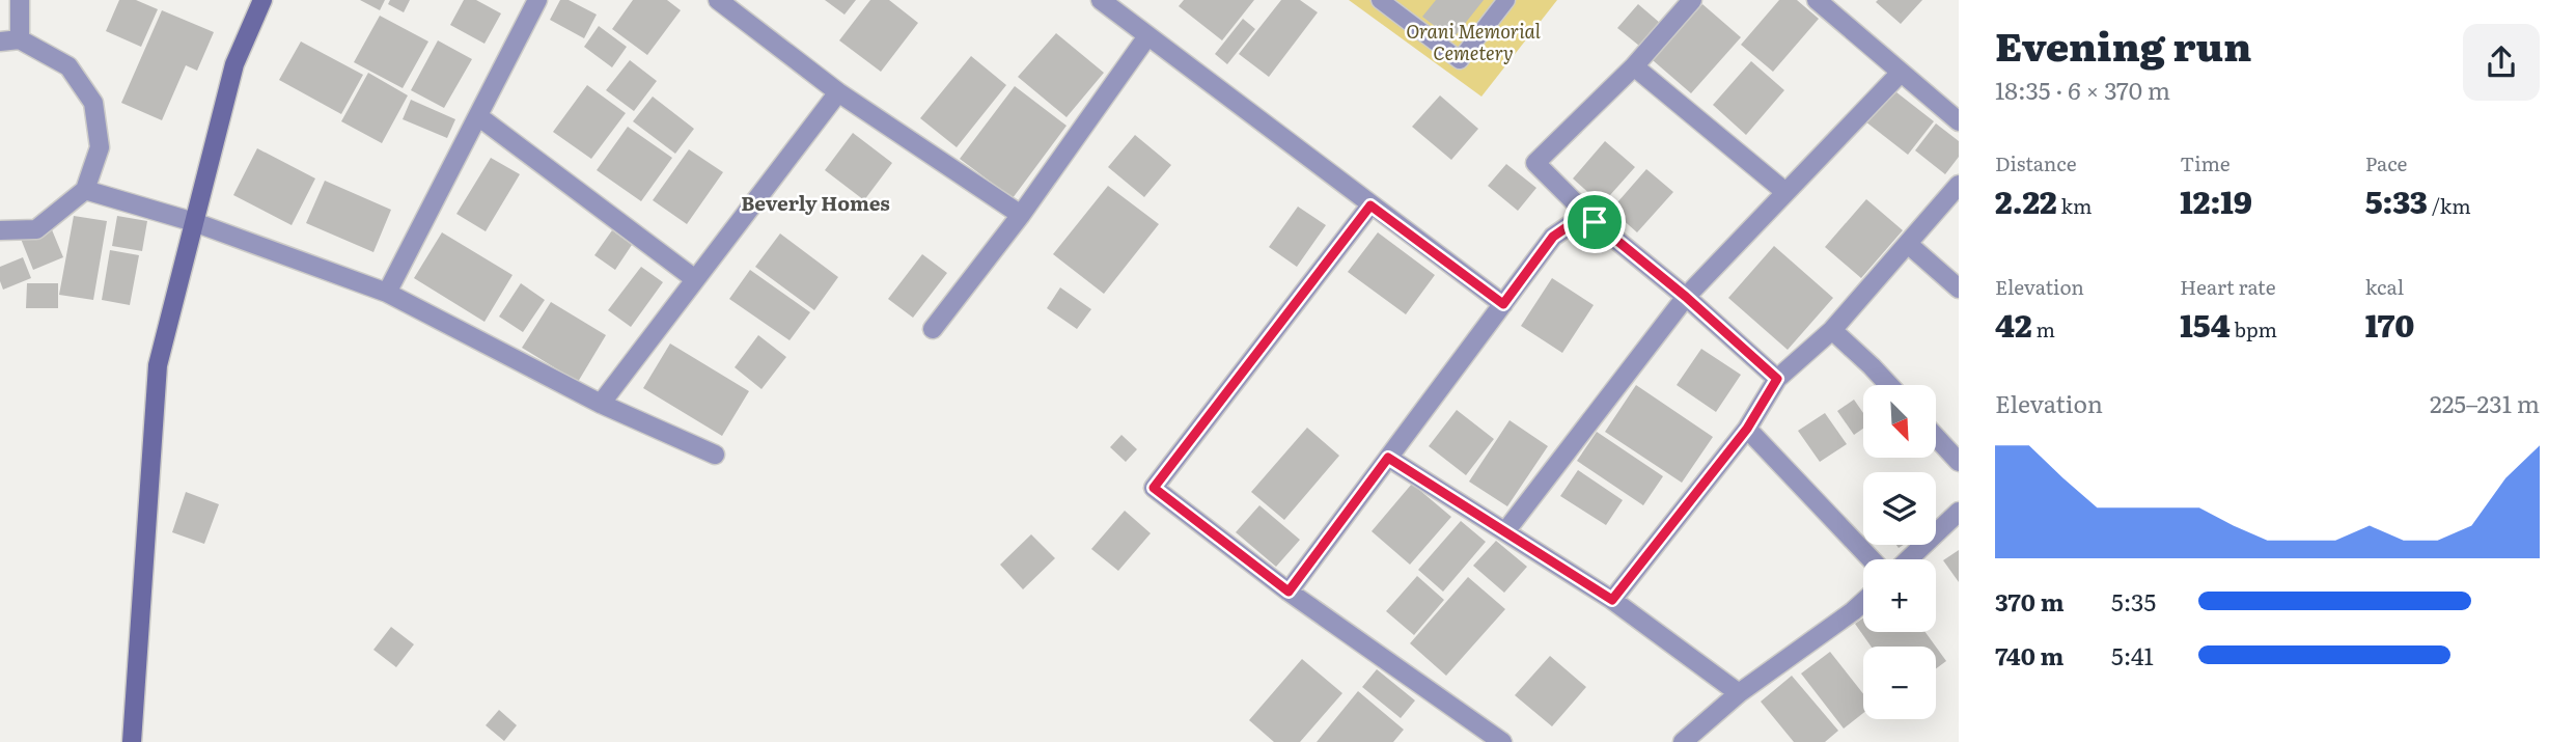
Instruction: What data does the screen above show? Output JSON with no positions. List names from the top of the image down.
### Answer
{
  "districts": ["Beverly Homes"],
  "parks": ["Orani Memorial Cemetery"],
  "north": "bottom right",
  "page": {
    "heading": ["Evening run", "18:35 · 6 × 370 m"],
    "stats": [
      ["Distance", "2.22 km"],
      ["Time", "12:19"],
      ["Pace", "5:33 /km"],
      ["Elevation", "42 m"],
      ["Heart rate", "154 bpm"],
      ["kcal", "170"]
    ],
    "chart": ["Elevation", "225–231 m"],
    "map_buttons": ["+", "−"],
    "list": [
      {
        "name": "370 m",
        "note": "5:35"
      },
      {
        "name": "740 m",
        "note": "5:41"
      }
    ]
  }
}
